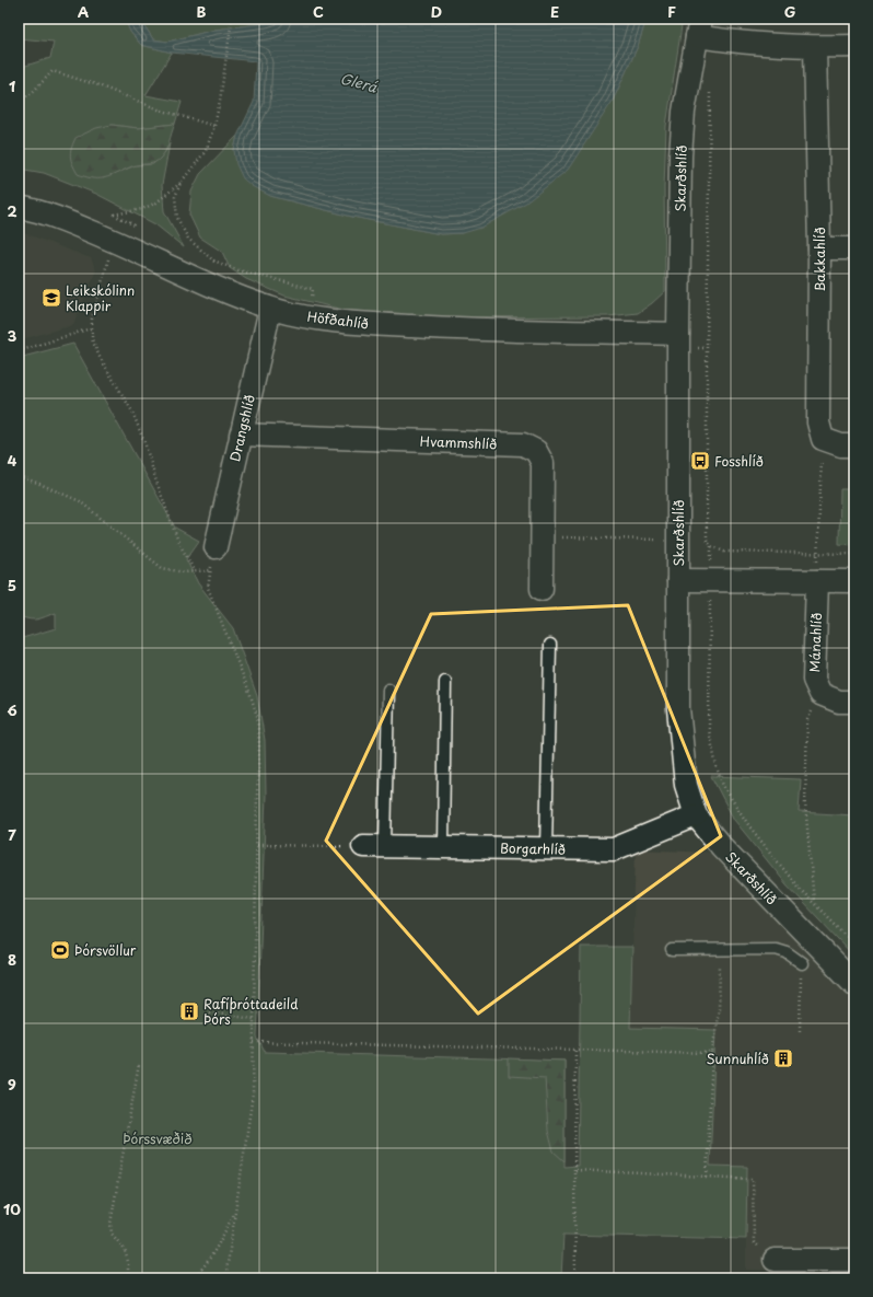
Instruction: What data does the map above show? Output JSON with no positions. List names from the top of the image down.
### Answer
{
  "streets": {
    "street": [
      "Skarðshlíð",
      "Bakkahlíð",
      "Höfðahlíð",
      "Drangshlíð",
      "Hvammshlíð",
      "Mánahlíð",
      "Borgarhlíð"
    ]
  },
  "crossings": [
    ["Skarðshlíð", "Höfðahlíð"],
    ["Skarðshlíð", "Borgarhlíð"],
    ["Höfðahlíð", "Drangshlíð"],
    ["Drangshlíð", "Hvammshlíð"]
  ],
  "water": ["Glerá"],
  "parks": ["Þórssvæðið"],
  "places": {
    "school or university": ["Leikskólinn Klappir"],
    "bus stop": ["Fosshlíð"],
    "sports": ["Þórsvöllur"],
    "building": ["Rafíþróttadeild Þórs", "Sunnuhlíð"]
  },
  "grid": {
    "columns": [
      "A",
      "B",
      "C",
      "D",
      "E",
      "F",
      "G"
    ],
    "rows": [
      "1",
      "2",
      "3",
      "4",
      "5",
      "6",
      "7",
      "8",
      "9",
      "10"
    ]
  }
}
